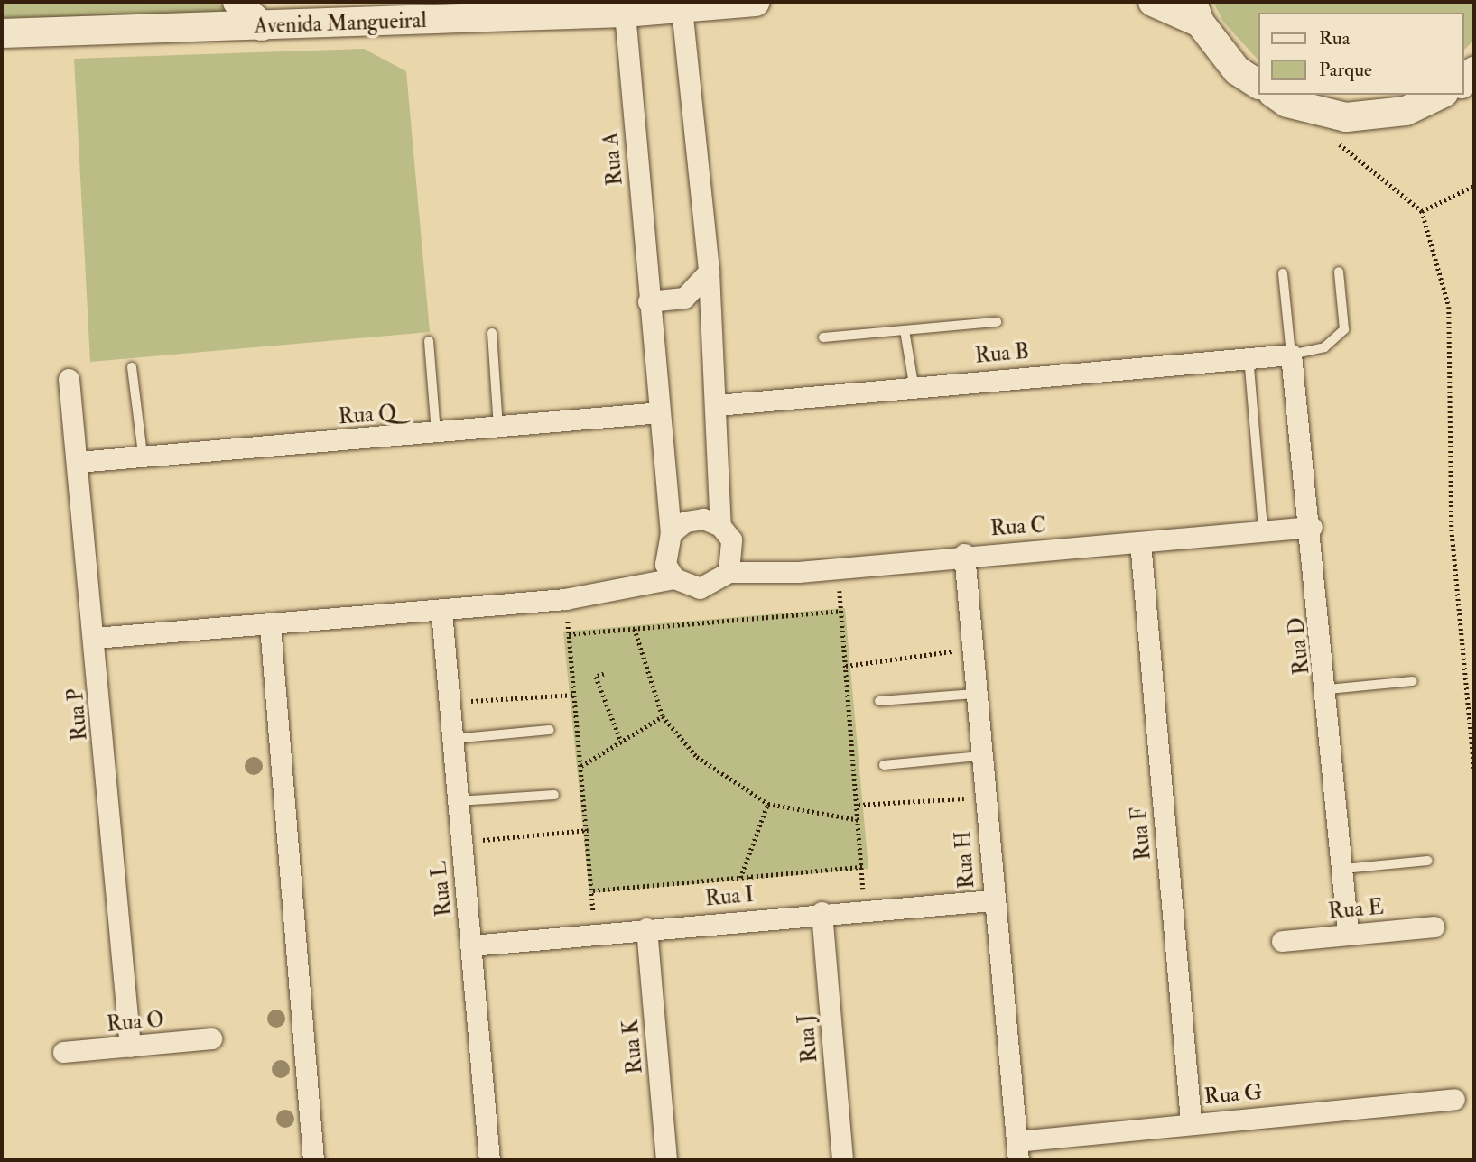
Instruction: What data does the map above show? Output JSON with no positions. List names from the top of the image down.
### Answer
{
  "streets": {
    "street": [
      "Avenida Mangueiral",
      "Rua A",
      "Rua B",
      "Rua Q",
      "Rua C",
      "Rua D",
      "Rua P",
      "Rua F",
      "Rua H",
      "Rua L",
      "Rua I",
      "Rua E",
      "Rua O",
      "Rua J",
      "Rua K",
      "Rua G"
    ]
  },
  "crossings": [
    ["Avenida Mangueiral", "Rua A"],
    ["Rua A", "Rua Q"],
    ["Rua A", "Rua C"],
    ["Rua B", "Rua D"],
    ["Rua Q", "Rua P"],
    ["Rua C", "Rua D"],
    ["Rua C", "Rua F"],
    ["Rua C", "Rua H"],
    ["Rua D", "Rua E"],
    ["Rua P", "Rua O"],
    ["Rua F", "Rua G"],
    ["Rua H", "Rua I"],
    ["Rua H", "Rua G"],
    ["Rua L", "Rua I"],
    ["Rua I", "Rua J"],
    ["Rua I", "Rua K"]
  ],
  "legend": ["Rua", "Parque"]
}
